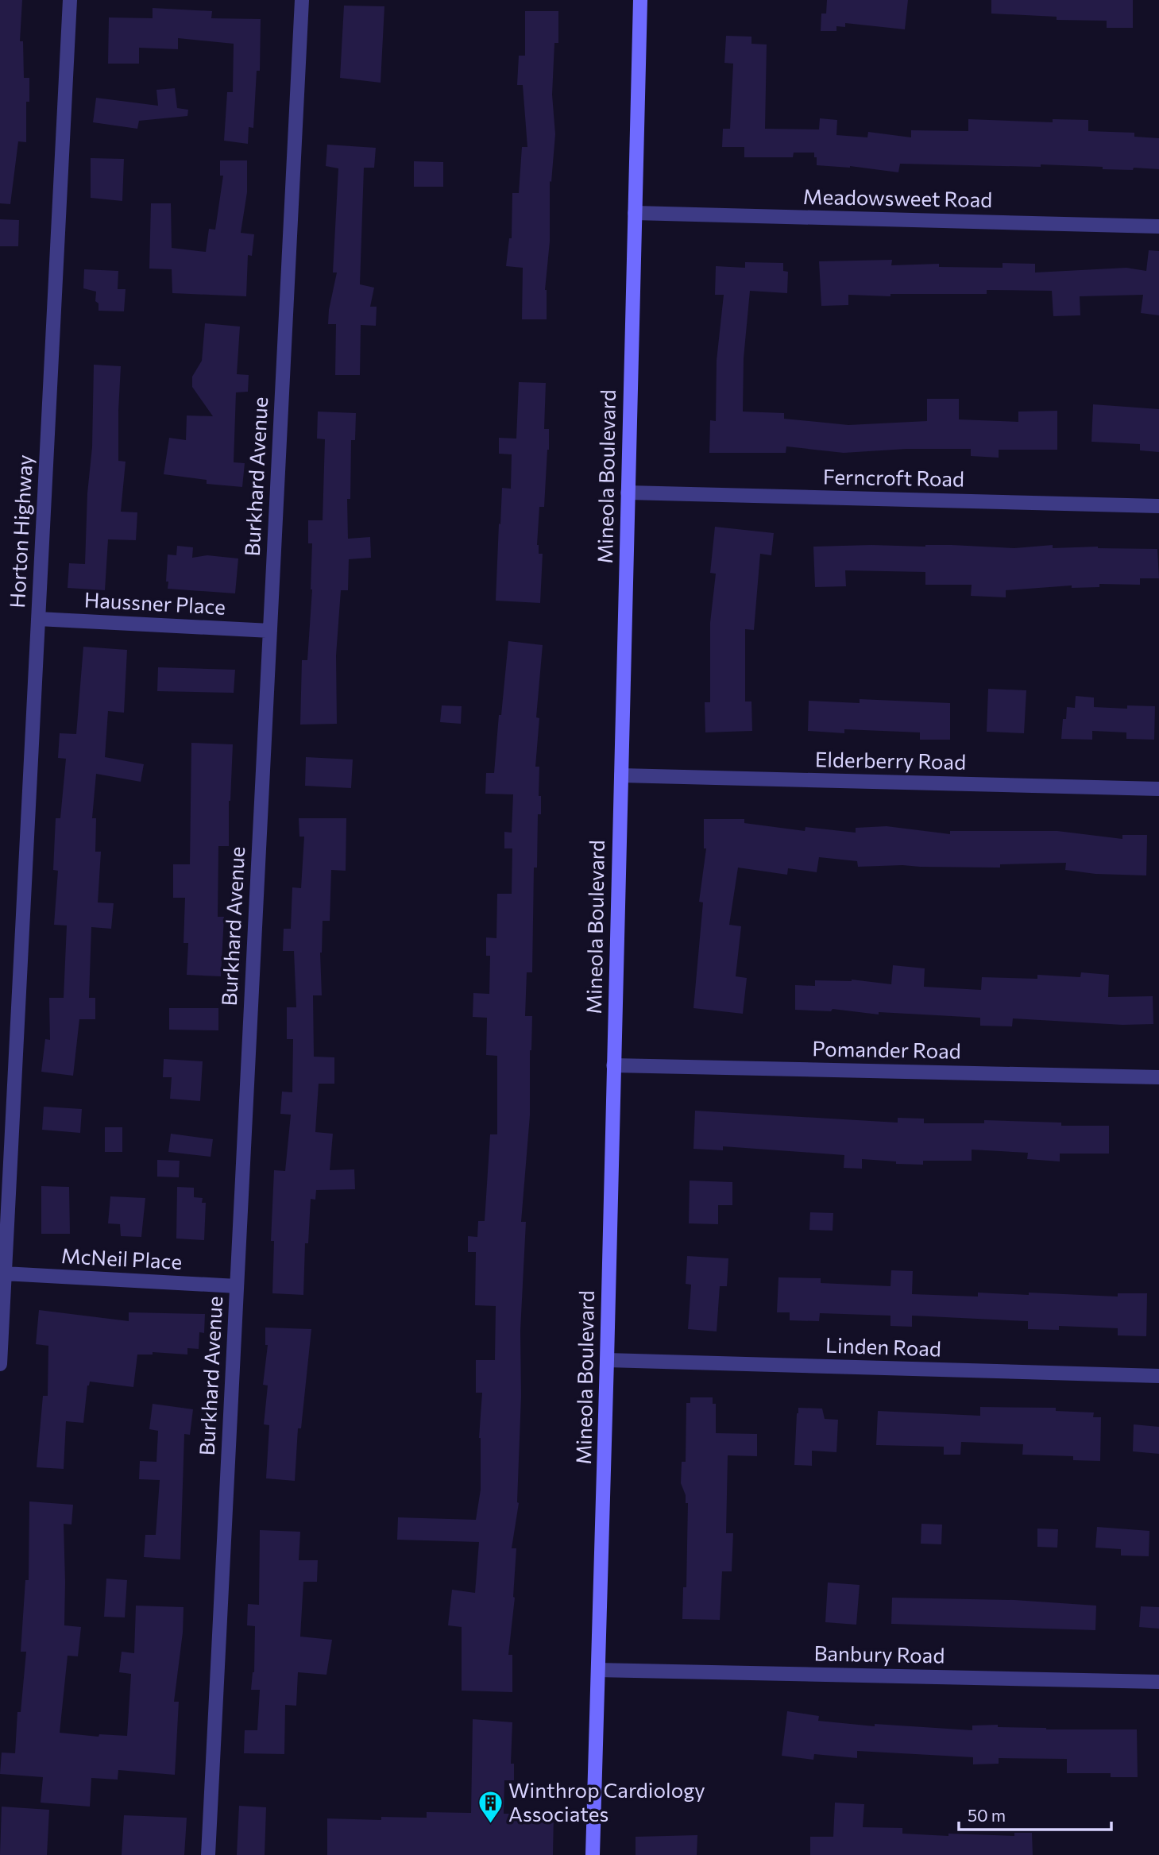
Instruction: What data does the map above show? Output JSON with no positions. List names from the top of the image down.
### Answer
{
  "streets": {
    "main road": ["Mineola Boulevard"],
    "street": [
      "Meadowsweet Road",
      "Burkhard Avenue",
      "Ferncroft Road",
      "Horton Highway",
      "Haussner Place",
      "Elderberry Road",
      "Pomander Road",
      "McNeil Place",
      "Linden Road",
      "Banbury Road"
    ]
  },
  "crossings": [
    ["Meadowsweet Road", "Mineola Boulevard"],
    ["Burkhard Avenue", "Haussner Place"],
    ["Burkhard Avenue", "McNeil Place"],
    ["Mineola Boulevard", "Ferncroft Road"],
    ["Mineola Boulevard", "Elderberry Road"],
    ["Mineola Boulevard", "Pomander Road"],
    ["Mineola Boulevard", "Linden Road"],
    ["Mineola Boulevard", "Banbury Road"],
    ["Horton Highway", "Haussner Place"],
    ["Horton Highway", "McNeil Place"]
  ],
  "places": {
    "building": ["Winthrop Cardiology Associates"]
  },
  "scale_bar": "50 m"
}
